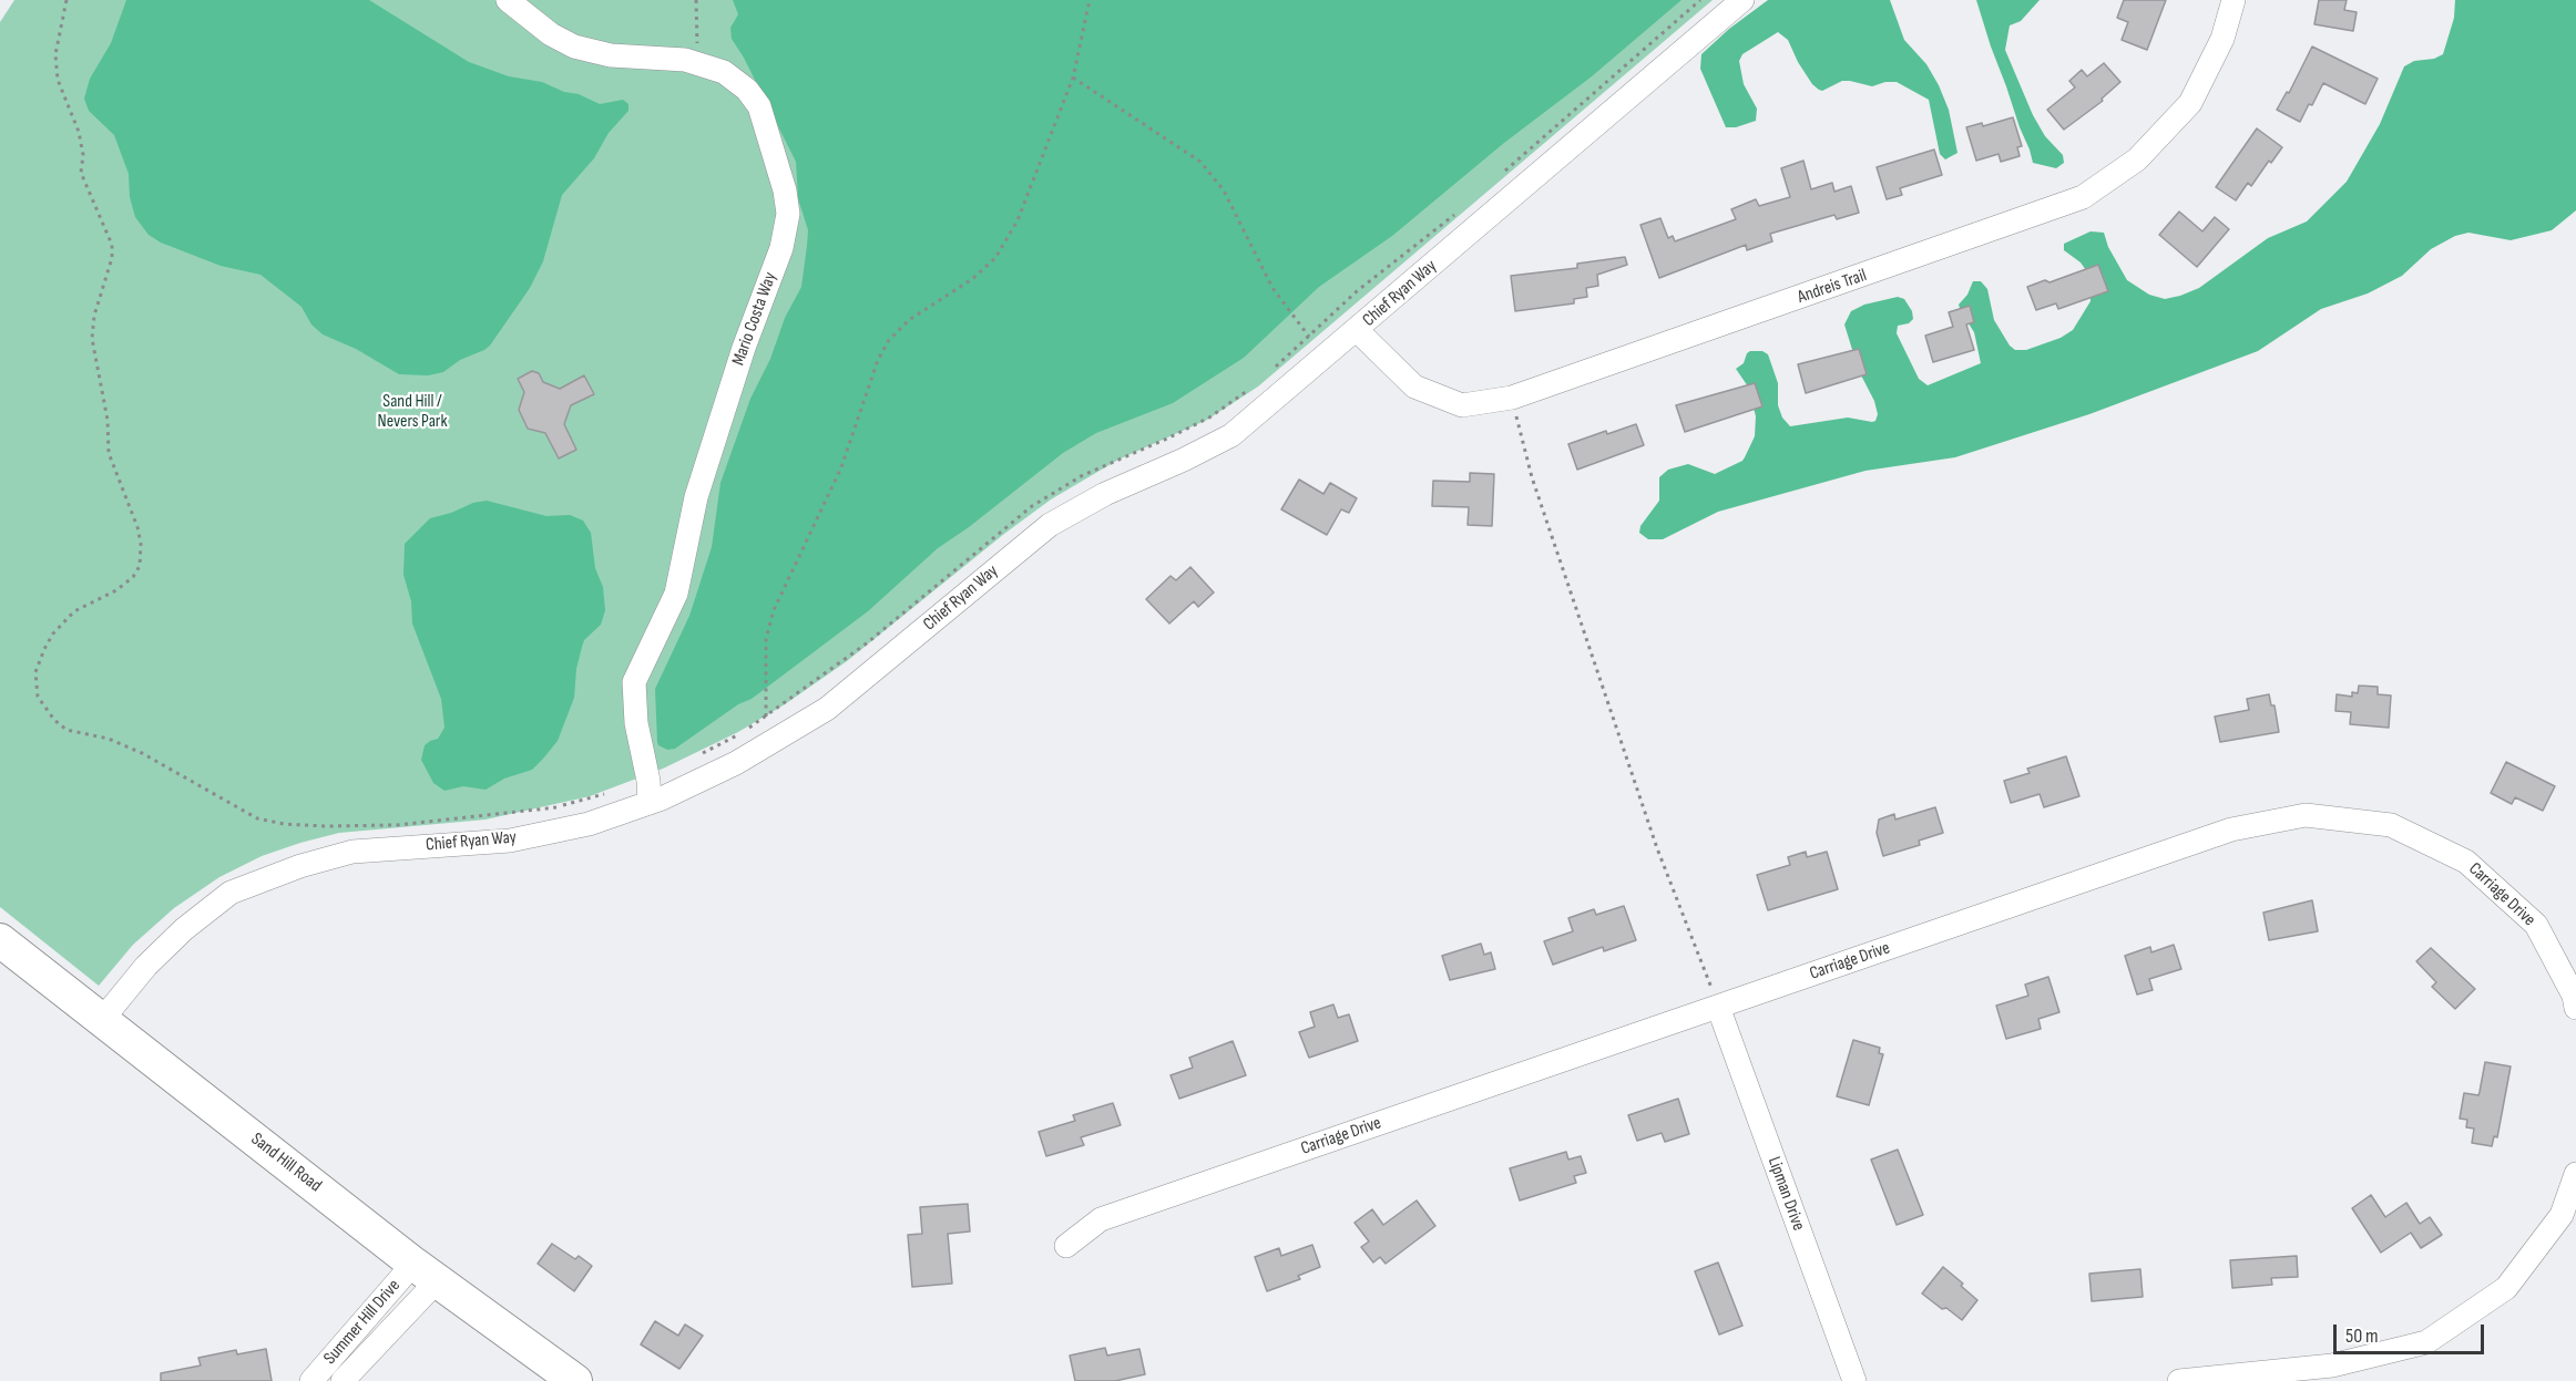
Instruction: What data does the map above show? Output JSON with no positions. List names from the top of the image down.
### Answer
{
  "streets": {
    "street": [
      "Andreis Trail",
      "Chief Ryan Way",
      "Mario Costa Way",
      "Carriage Drive",
      "Sand Hill Road",
      "Lipman Drive",
      "Summer Hill Drive"
    ]
  },
  "crossings": [
    ["Andreis Trail", "Chief Ryan Way"],
    ["Chief Ryan Way", "Mario Costa Way"],
    ["Chief Ryan Way", "Sand Hill Road"],
    ["Carriage Drive", "Lipman Drive"],
    ["Sand Hill Road", "Summer Hill Drive"]
  ],
  "parks": ["Sand Hill / Nevers Park"],
  "scale_bar": "50 m"
}
